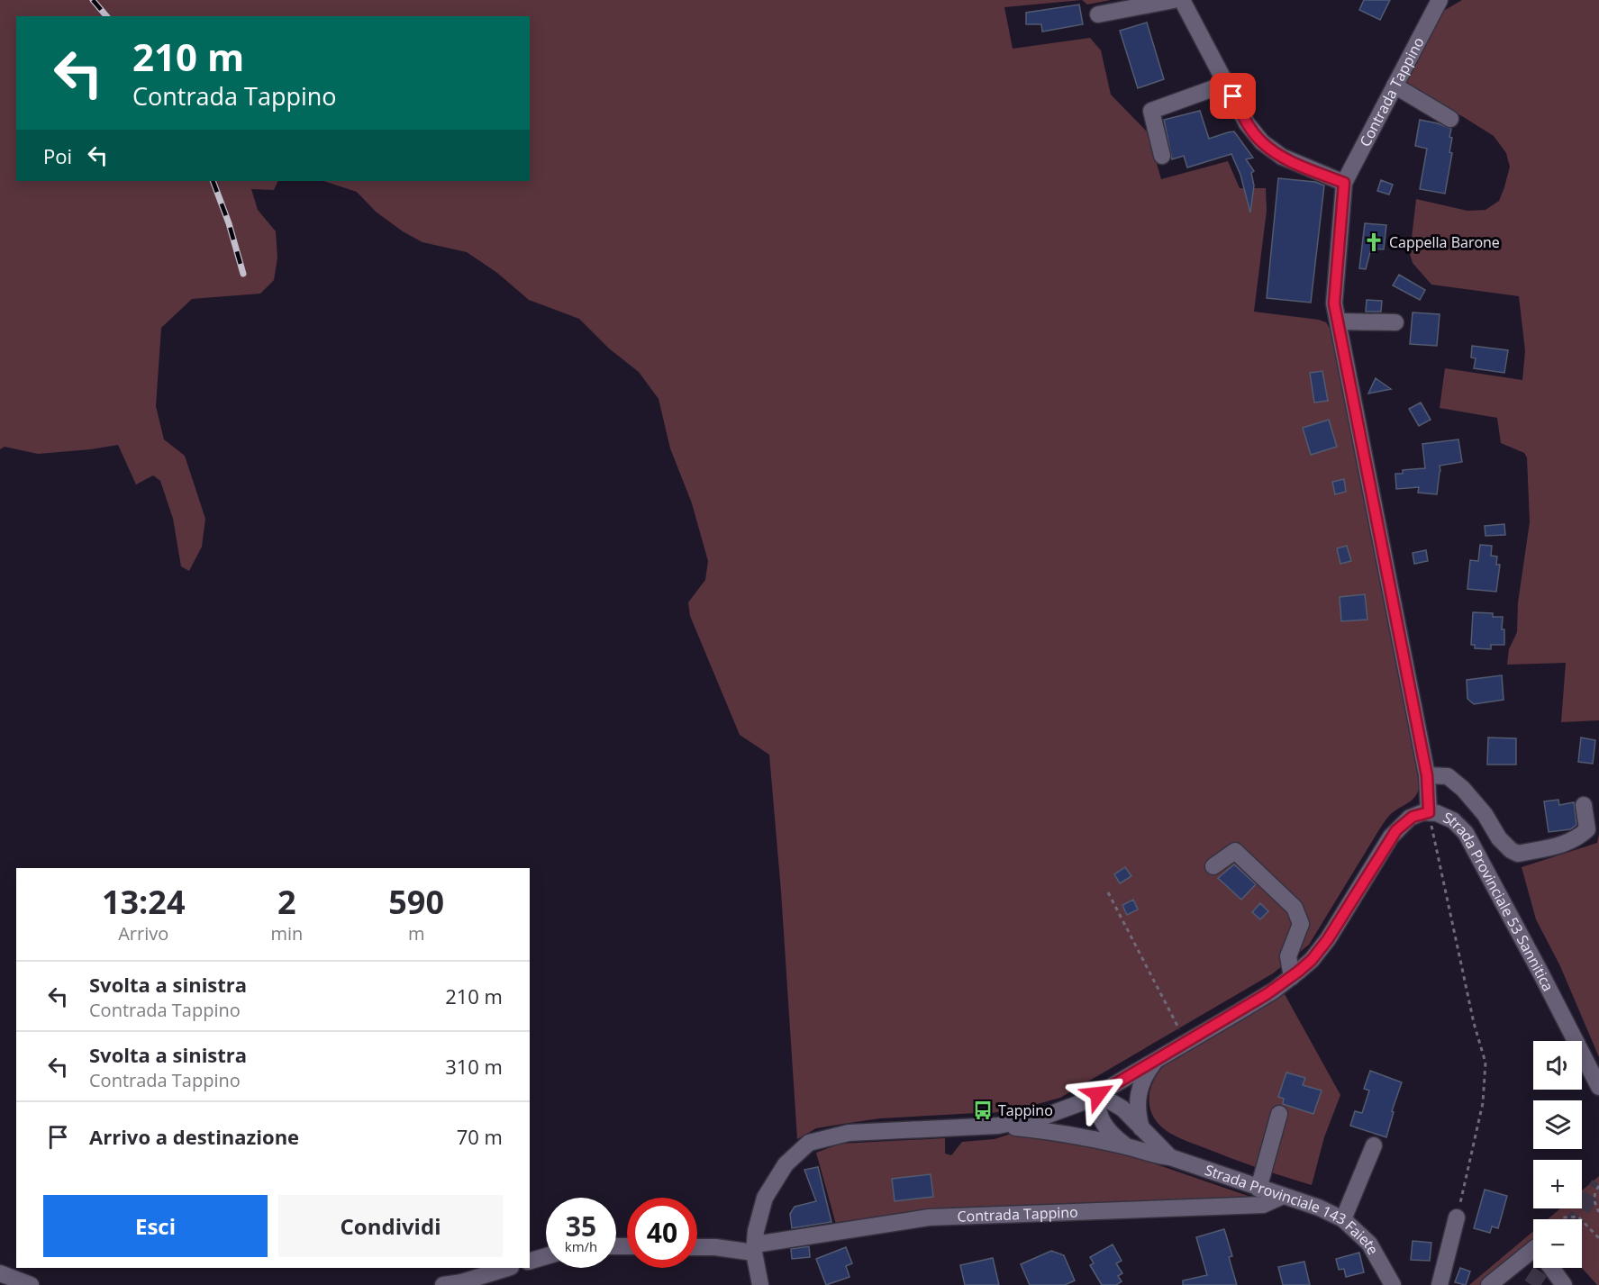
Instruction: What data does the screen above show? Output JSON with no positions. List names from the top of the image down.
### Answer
{
  "streets": {
    "street": ["Contrada Tappino", "Strada Provinciale 53 Sannitica", "Strada Provinciale 143 Faiete"]
  },
  "crossings": [
    ["Contrada Tappino", "Strada Provinciale 53 Sannitica"],
    ["Contrada Tappino", "Strada Provinciale 143 Faiete"],
    ["Strada Provinciale 53 Sannitica", "Strada Provinciale 143 Faiete"]
  ],
  "places": {
    "church": ["Cappella Barone"],
    "bus stop": ["Tappino"]
  },
  "page": {
    "turn": ["210 m", "Contrada Tappino"],
    "then": "Poi",
    "eta": [
      "13:24",
      "Arrivo",
      "2",
      "min",
      "590",
      "m"
    ],
    "list": [
      {
        "name": "Svolta a sinistra",
        "note": "Contrada Tappino",
        "value": "210 m"
      },
      {
        "name": "Svolta a sinistra",
        "note": "Contrada Tappino",
        "value": "310 m"
      },
      {
        "name": "Arrivo a destinazione",
        "value": "70 m"
      }
    ],
    "map_buttons": ["+", "−"],
    "buttons": ["Esci", "Condividi"],
    "speed": "35 km/h",
    "limit": "40"
  }
}
